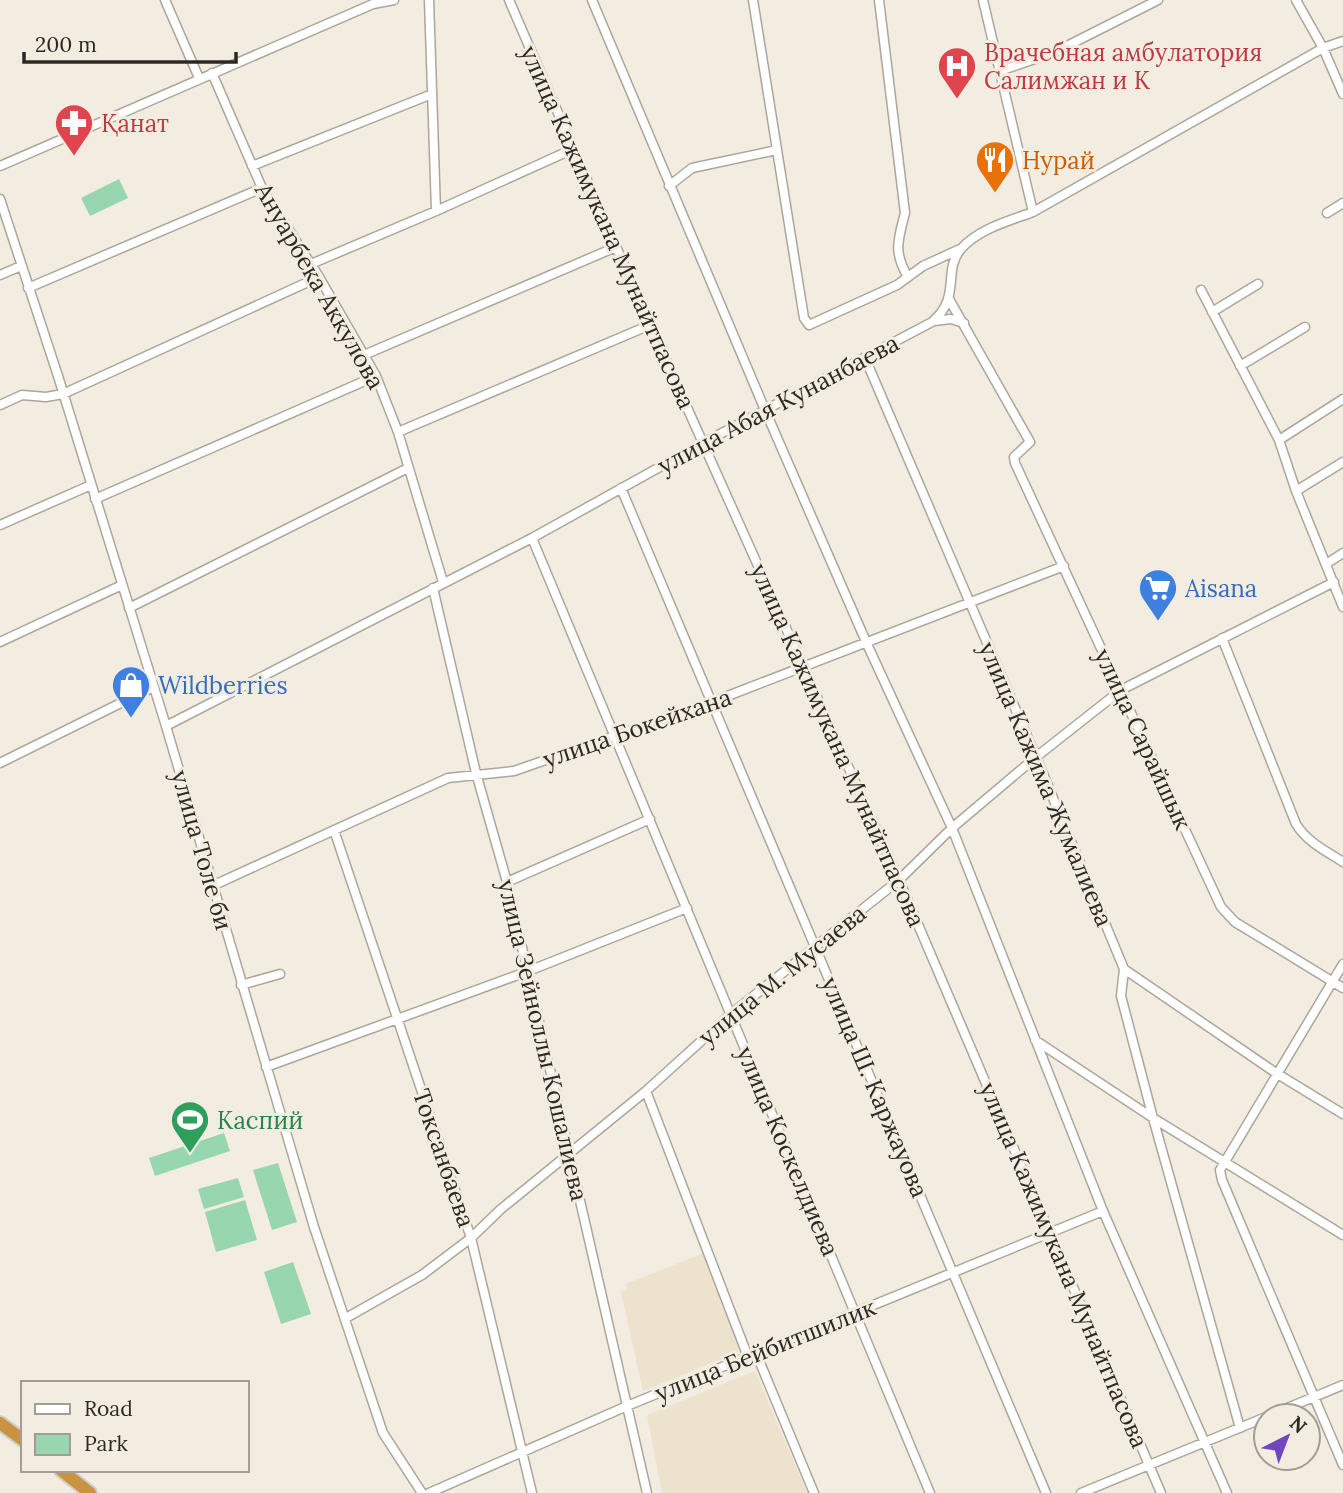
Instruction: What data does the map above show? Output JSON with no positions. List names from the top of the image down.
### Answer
{
  "streets": {
    "street": [
      "улица Кажимукана Мунайтпасова",
      "Ануарбека Аккулова",
      "улица Абая Кунанбаева",
      "улица Бокейхана",
      "улица Сарайшык",
      "улица Кажима Жумалиева",
      "улица Толе би",
      "улица М. Мусаева",
      "улица Зейноллы Кошалиева",
      "улица Ш. Каржауова",
      "улица Коскелдиева",
      "Токсанбаева",
      "улица Бейбитшилик"
    ]
  },
  "crossings": [
    ["улица Кажимукана Мунайтпасова", "улица Абая Кунанбаева"],
    ["улица Кажимукана Мунайтпасова", "улица Бокейхана"],
    ["улица Кажимукана Мунайтпасова", "улица М. Мусаева"],
    ["улица Кажимукана Мунайтпасова", "улица Бейбитшилик"],
    ["Ануарбека Аккулова", "улица Абая Кунанбаева"],
    ["улица Абая Кунанбаева", "улица Кажима Жумалиева"],
    ["улица Абая Кунанбаева", "улица Толе би"],
    ["улица Абая Кунанбаева", "улица Зейноллы Кошалиева"],
    ["улица Абая Кунанбаева", "улица Ш. Каржауова"],
    ["улица Абая Кунанбаева", "улица Коскелдиева"],
    ["улица Бокейхана", "улица Сарайшык"],
    ["улица Бокейхана", "улица Кажима Жумалиева"],
    ["улица Бокейхана", "улица Толе би"],
    ["улица Бокейхана", "улица Зейноллы Кошалиева"],
    ["улица Бокейхана", "улица Ш. Каржауова"],
    ["улица Бокейхана", "улица Коскелдиева"],
    ["улица Бокейхана", "Токсанбаева"],
    ["улица Сарайшык", "улица М. Мусаева"],
    ["улица Кажима Жумалиева", "улица М. Мусаева"],
    ["улица Толе би", "улица М. Мусаева"],
    ["улица М. Мусаева", "улица Зейноллы Кошалиева"],
    ["улица М. Мусаева", "улица Ш. Каржауова"],
    ["улица М. Мусаева", "улица Коскелдиева"],
    ["улица М. Мусаева", "Токсанбаева"],
    ["улица Зейноллы Кошалиева", "улица Бейбитшилик"],
    ["улица Ш. Каржауова", "улица Бейбитшилик"],
    ["улица Коскелдиева", "улица Бейбитшилик"],
    ["Токсанбаева", "улица Бейбитшилик"]
  ],
  "places": {
    "hospital": ["Врачебная амбулатория Салимжан и К"],
    "pharmacy": ["Қанат"],
    "restaurant": ["Нурай"],
    "supermarket": ["Aisana"],
    "shop": ["Wildberries"],
    "sports": ["Каспий"]
  },
  "legend": ["Road", "Park"],
  "scale_bar": "200 m",
  "north": "top right"
}
